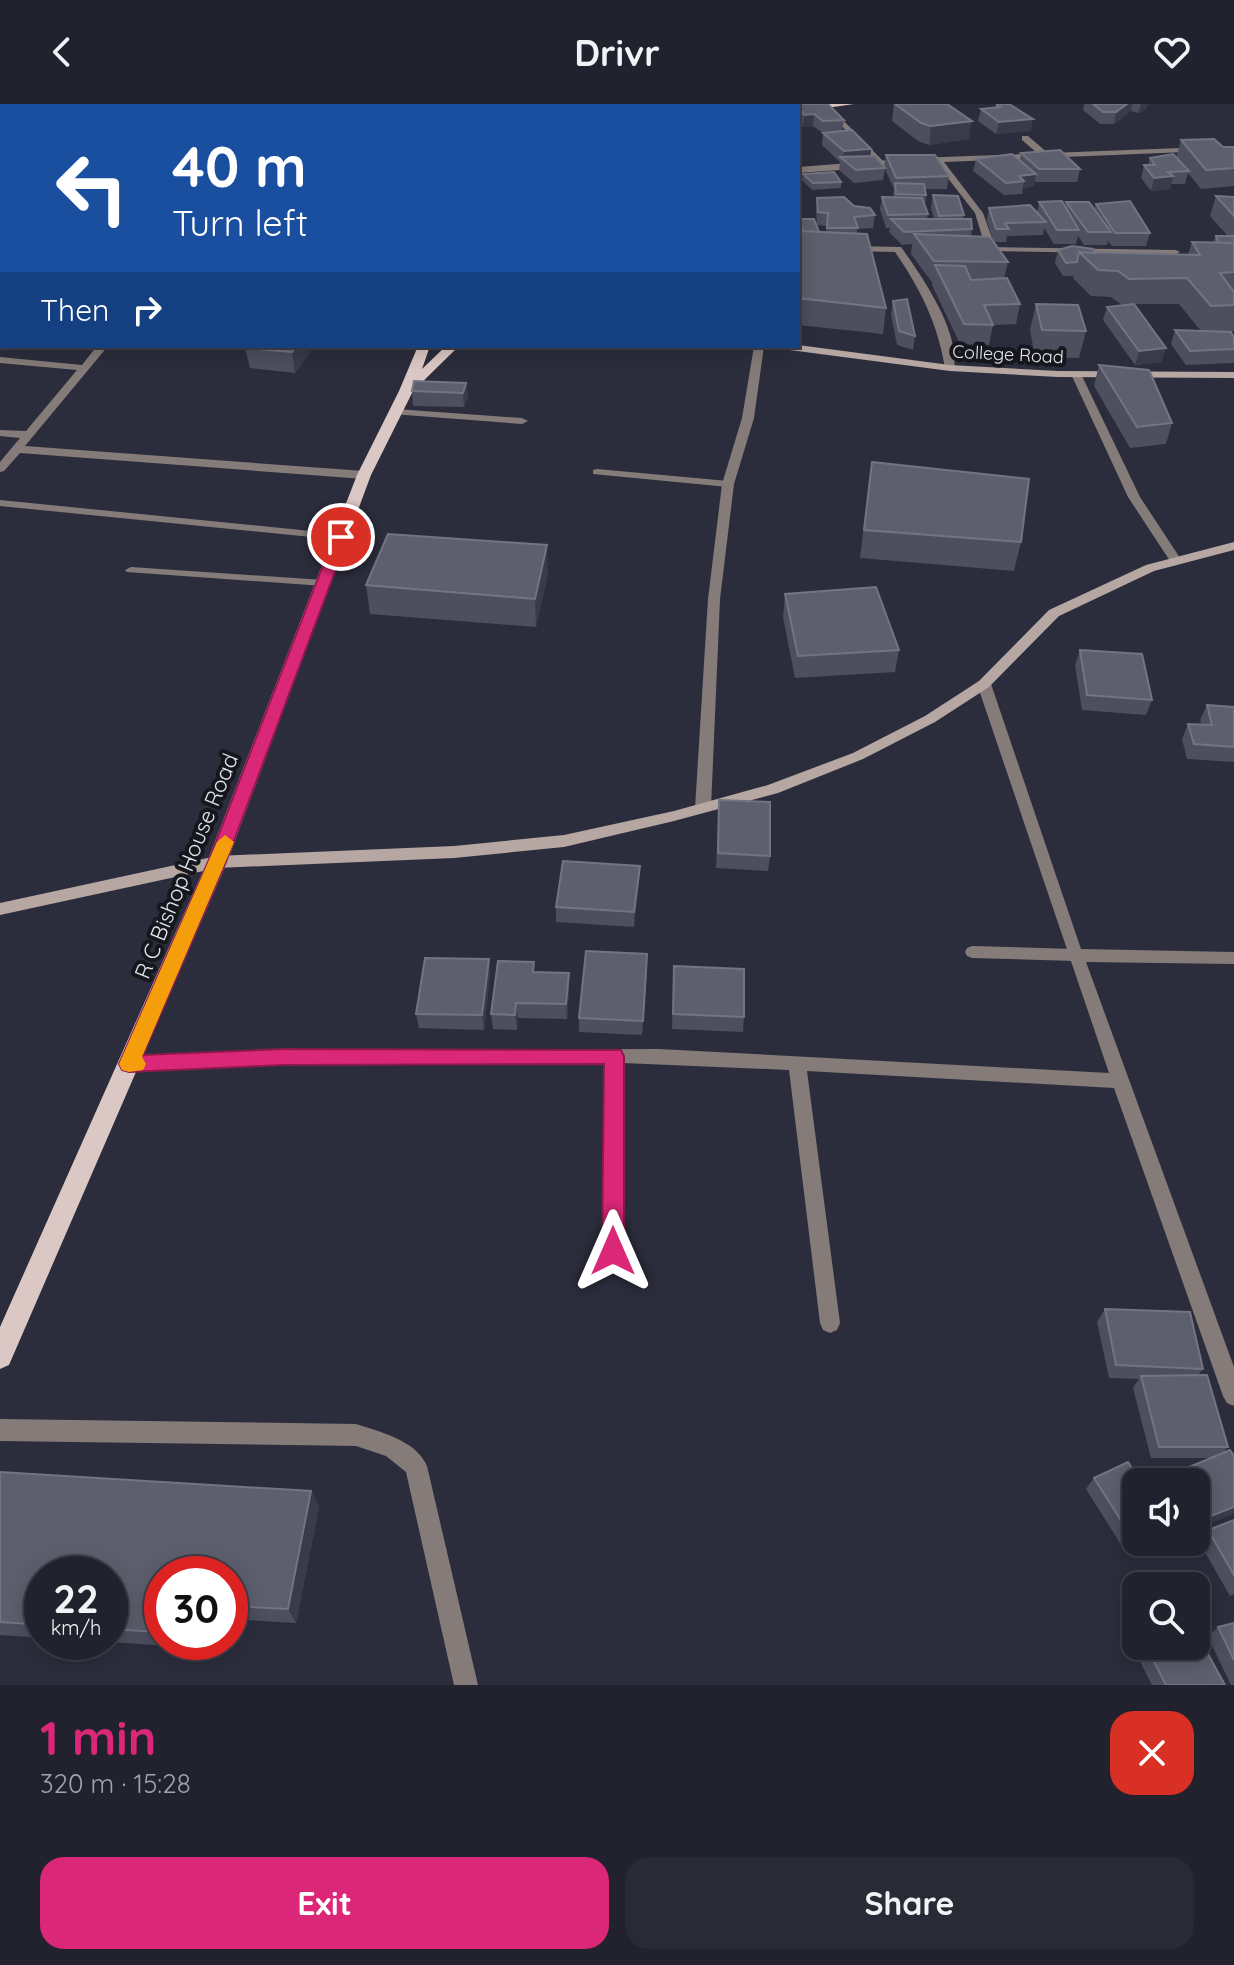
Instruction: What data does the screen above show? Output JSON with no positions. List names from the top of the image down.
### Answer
{
  "streets": {
    "main road": ["R C Bishop House Road"],
    "street": ["College Road"]
  },
  "page": {
    "header": "Drivr",
    "turn": ["40 m", "Turn left"],
    "then": "Then",
    "speed": "22 km/h",
    "limit": "30",
    "heading": ["1 min", "320 m · 15:28"],
    "buttons": ["Exit", "Share"]
  }
}
